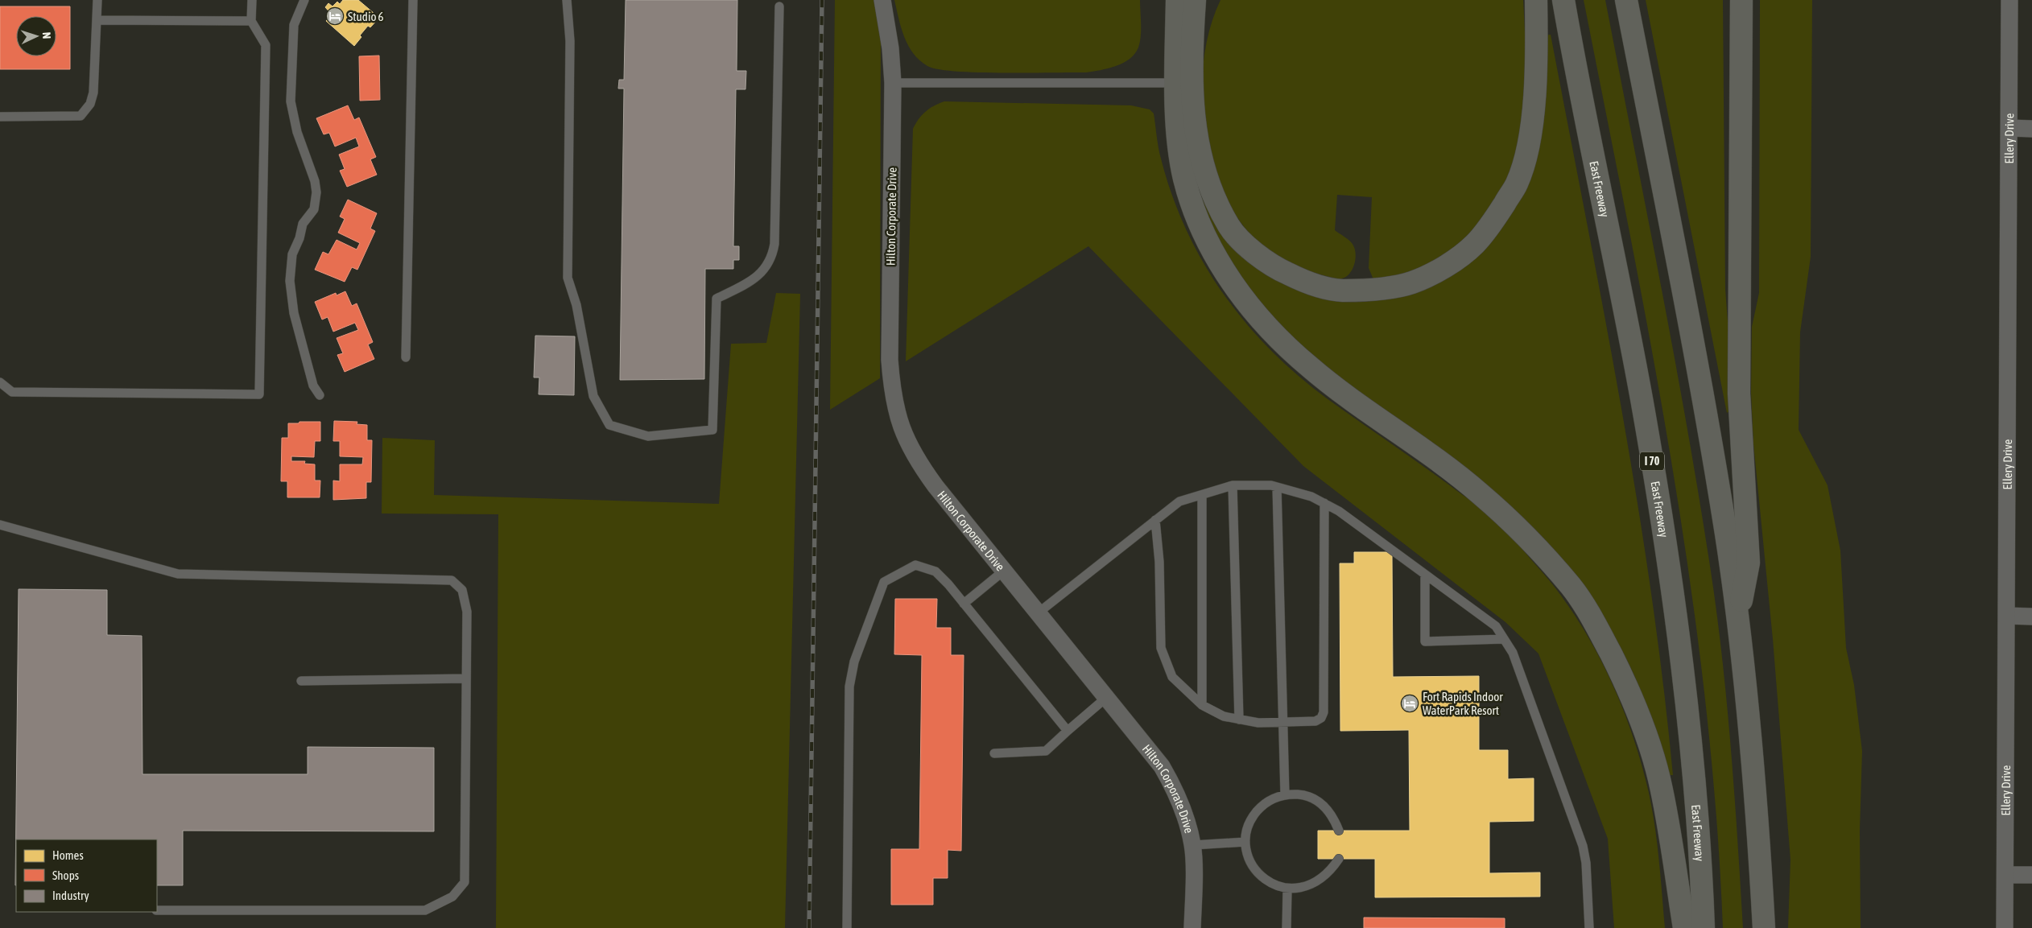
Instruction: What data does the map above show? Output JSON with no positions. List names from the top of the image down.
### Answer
{
  "streets": {
    "highway": ["East Freeway", "I 70"],
    "street": ["Ellery Drive", "Hilton Corporate Drive"]
  },
  "places": {
    "hotel": ["Studio 6", "Fort Rapids Indoor WaterPark Resort"]
  },
  "legend": ["Homes", "Shops", "Industry"],
  "north": "right"
}
